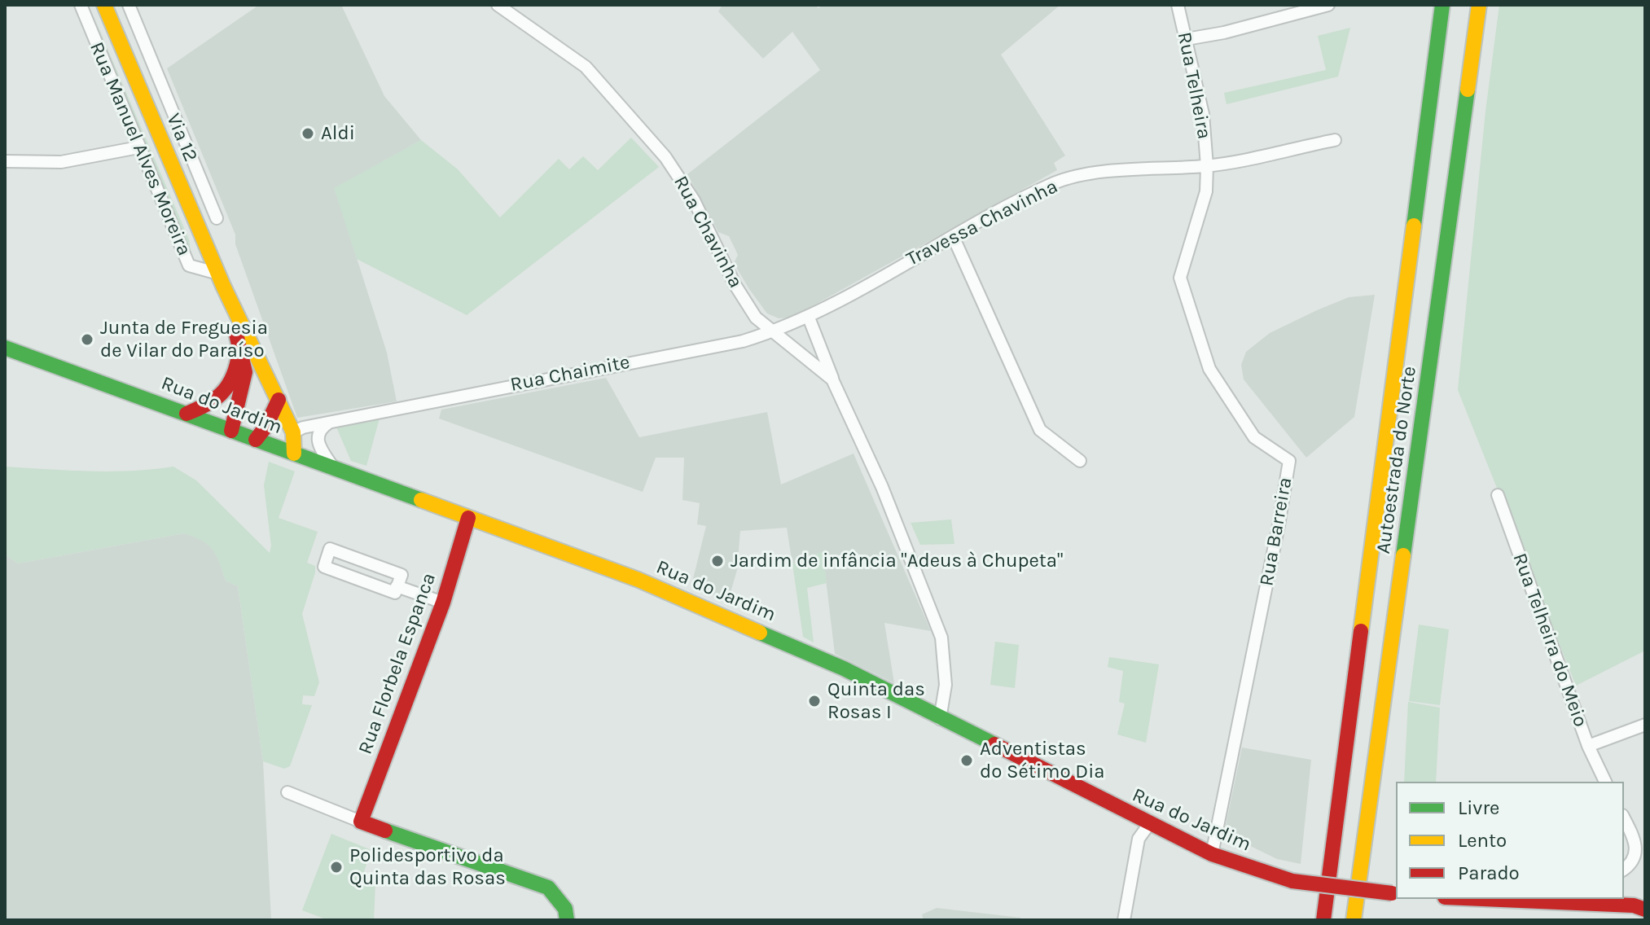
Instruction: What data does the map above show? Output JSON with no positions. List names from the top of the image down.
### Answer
{
  "streets": {
    "main road": [
      "Via 12",
      "Rua do Jardim",
      "Autoestrada do Norte",
      "Rua Florbela Espanca"
    ],
    "street": [
      "Rua Telheira",
      "Rua Manuel Alves Moreira",
      "Travessa Chavinha",
      "Rua Chavinha",
      "Rua Chaimite",
      "Rua Barreira",
      "Rua Telheira do Meio"
    ]
  },
  "crossings": [
    ["Rua Telheira", "Travessa Chavinha"],
    ["Rua Telheira", "Rua Barreira"],
    ["Via 12", "Rua Manuel Alves Moreira"],
    ["Via 12", "Rua Chaimite"],
    ["Via 12", "Rua do Jardim"],
    ["Travessa Chavinha", "Rua Chavinha"],
    ["Travessa Chavinha", "Rua Chaimite"],
    ["Travessa Chavinha", "Rua Barreira"],
    ["Rua Chavinha", "Rua Chaimite"],
    ["Rua Chavinha", "Rua do Jardim"],
    ["Rua do Jardim", "Rua Barreira"],
    ["Rua do Jardim", "Rua Florbela Espanca"]
  ],
  "places": [
    "Aldi",
    "Junta de Freguesia de Vilar do Paraíso",
    "Jardim de infância \"Adeus à Chupeta\"",
    "Quinta das Rosas I",
    "Adventistas do Sétimo Dia",
    "Polidesportivo da Quinta das Rosas"
  ],
  "legend": ["Livre", "Lento", "Parado"]
}
